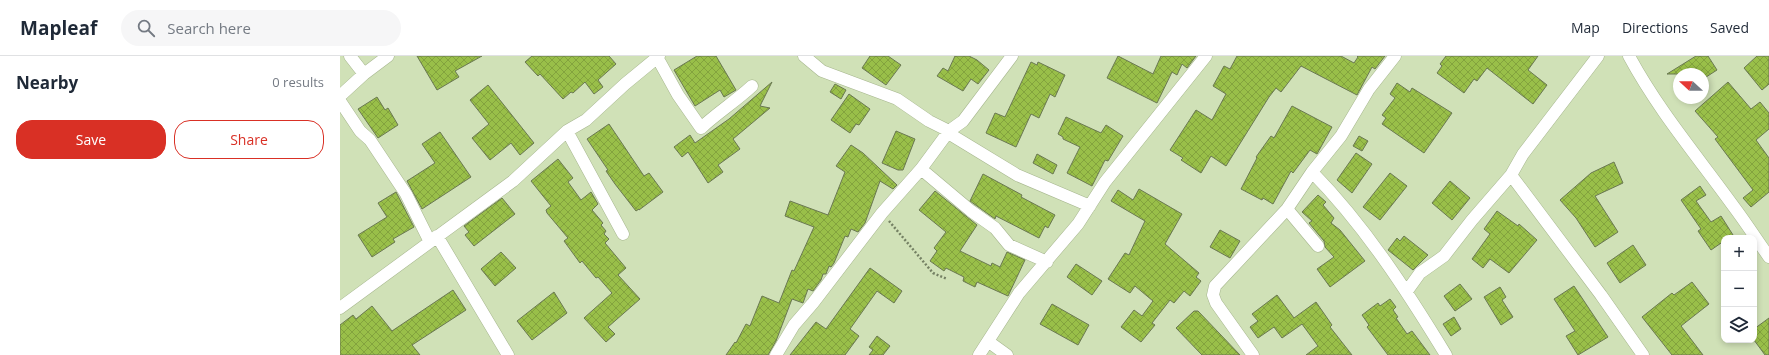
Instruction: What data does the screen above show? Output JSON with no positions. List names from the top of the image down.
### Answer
{
  "north": "left",
  "page": {
    "header": "Mapleaf",
    "search": "Search here",
    "nav": ["Map", "Directions", "Saved"],
    "heading": ["Nearby", "0 results"],
    "buttons": ["Save", "Share"],
    "map_buttons": ["+", "−"]
  }
}
